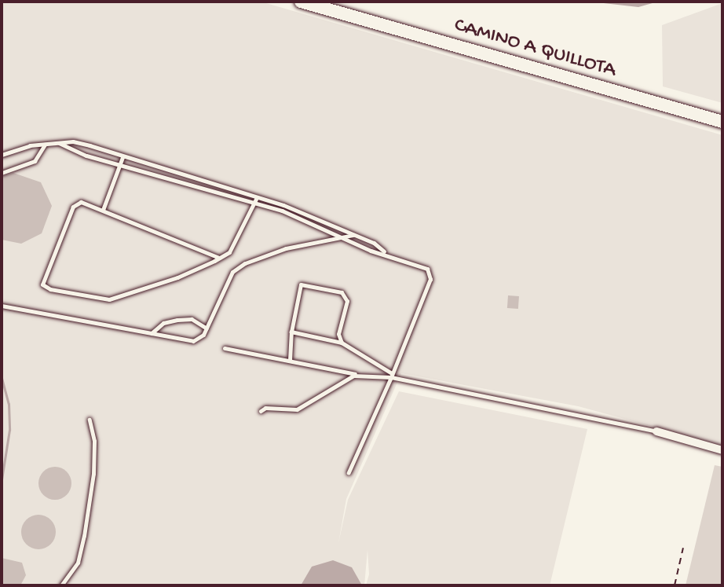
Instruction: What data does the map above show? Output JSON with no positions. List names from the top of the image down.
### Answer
{
  "streets": {
    "main road": ["CAMINO A QUILLOTA"]
  }
}
